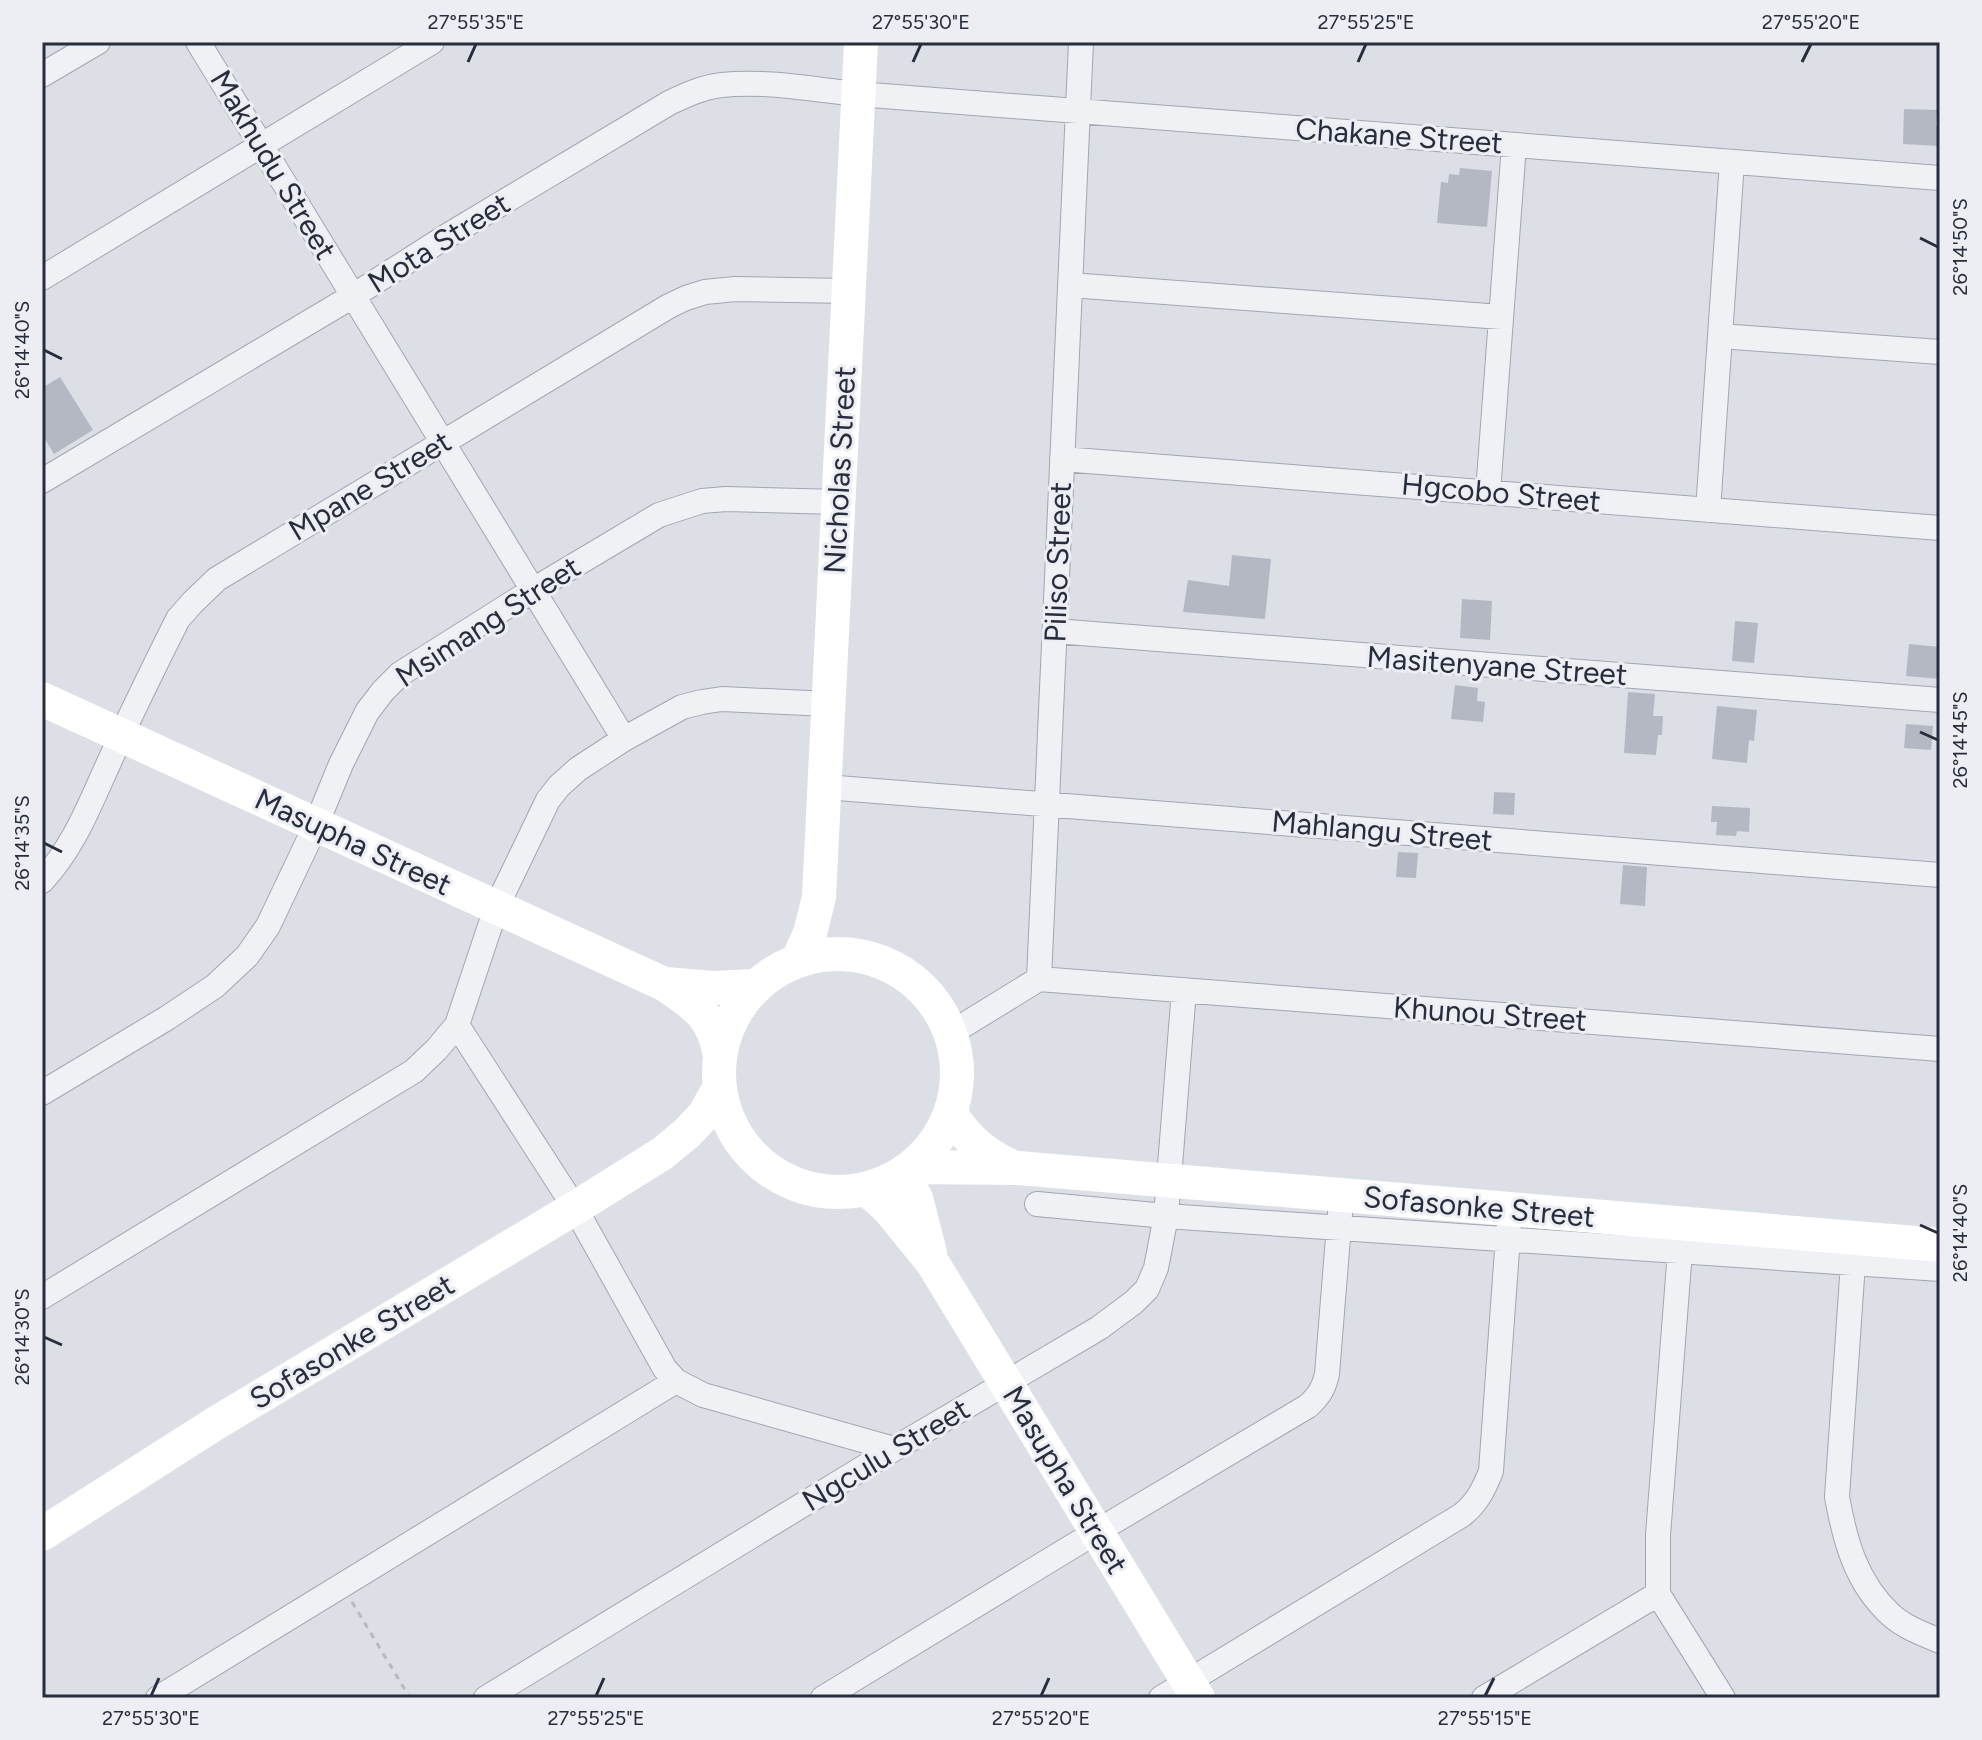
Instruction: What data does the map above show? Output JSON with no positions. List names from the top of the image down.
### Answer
{
  "streets": {
    "main road": ["Nicholas Street", "Masupha Street", "Sofasonke Street"],
    "street": [
      "Chakane Street",
      "Makhudu Street",
      "Mota Street",
      "Mpane Street",
      "Hgcobo Street",
      "Piliso Street",
      "Msimang Street",
      "Masitenyane Street",
      "Mahlangu Street",
      "Khunou Street",
      "Ngculu Street"
    ]
  },
  "crossings": [
    ["Chakane Street", "Mota Street"],
    ["Chakane Street", "Nicholas Street"],
    ["Chakane Street", "Piliso Street"],
    ["Makhudu Street", "Mota Street"],
    ["Makhudu Street", "Mpane Street"],
    ["Makhudu Street", "Msimang Street"],
    ["Mota Street", "Nicholas Street"],
    ["Nicholas Street", "Mpane Street"],
    ["Nicholas Street", "Msimang Street"],
    ["Nicholas Street", "Mahlangu Street"],
    ["Nicholas Street", "Masupha Street"],
    ["Nicholas Street", "Sofasonke Street"],
    ["Mpane Street", "Masupha Street"],
    ["Hgcobo Street", "Piliso Street"],
    ["Piliso Street", "Masitenyane Street"],
    ["Piliso Street", "Mahlangu Street"],
    ["Piliso Street", "Khunou Street"],
    ["Msimang Street", "Masupha Street"],
    ["Masupha Street", "Sofasonke Street"],
    ["Masupha Street", "Ngculu Street"],
    ["Khunou Street", "Ngculu Street"],
    ["Sofasonke Street", "Ngculu Street"]
  ],
  "coordinates": [
    "27°55'35\"E",
    "27°55'30\"E",
    "27°55'25\"E",
    "27°55'20\"E",
    "26°14'50\"S",
    "26°14'40\"S",
    "26°14'45\"S",
    "26°14'35\"S",
    "26°14'30\"S",
    "27°55'15\"E"
  ]
}
